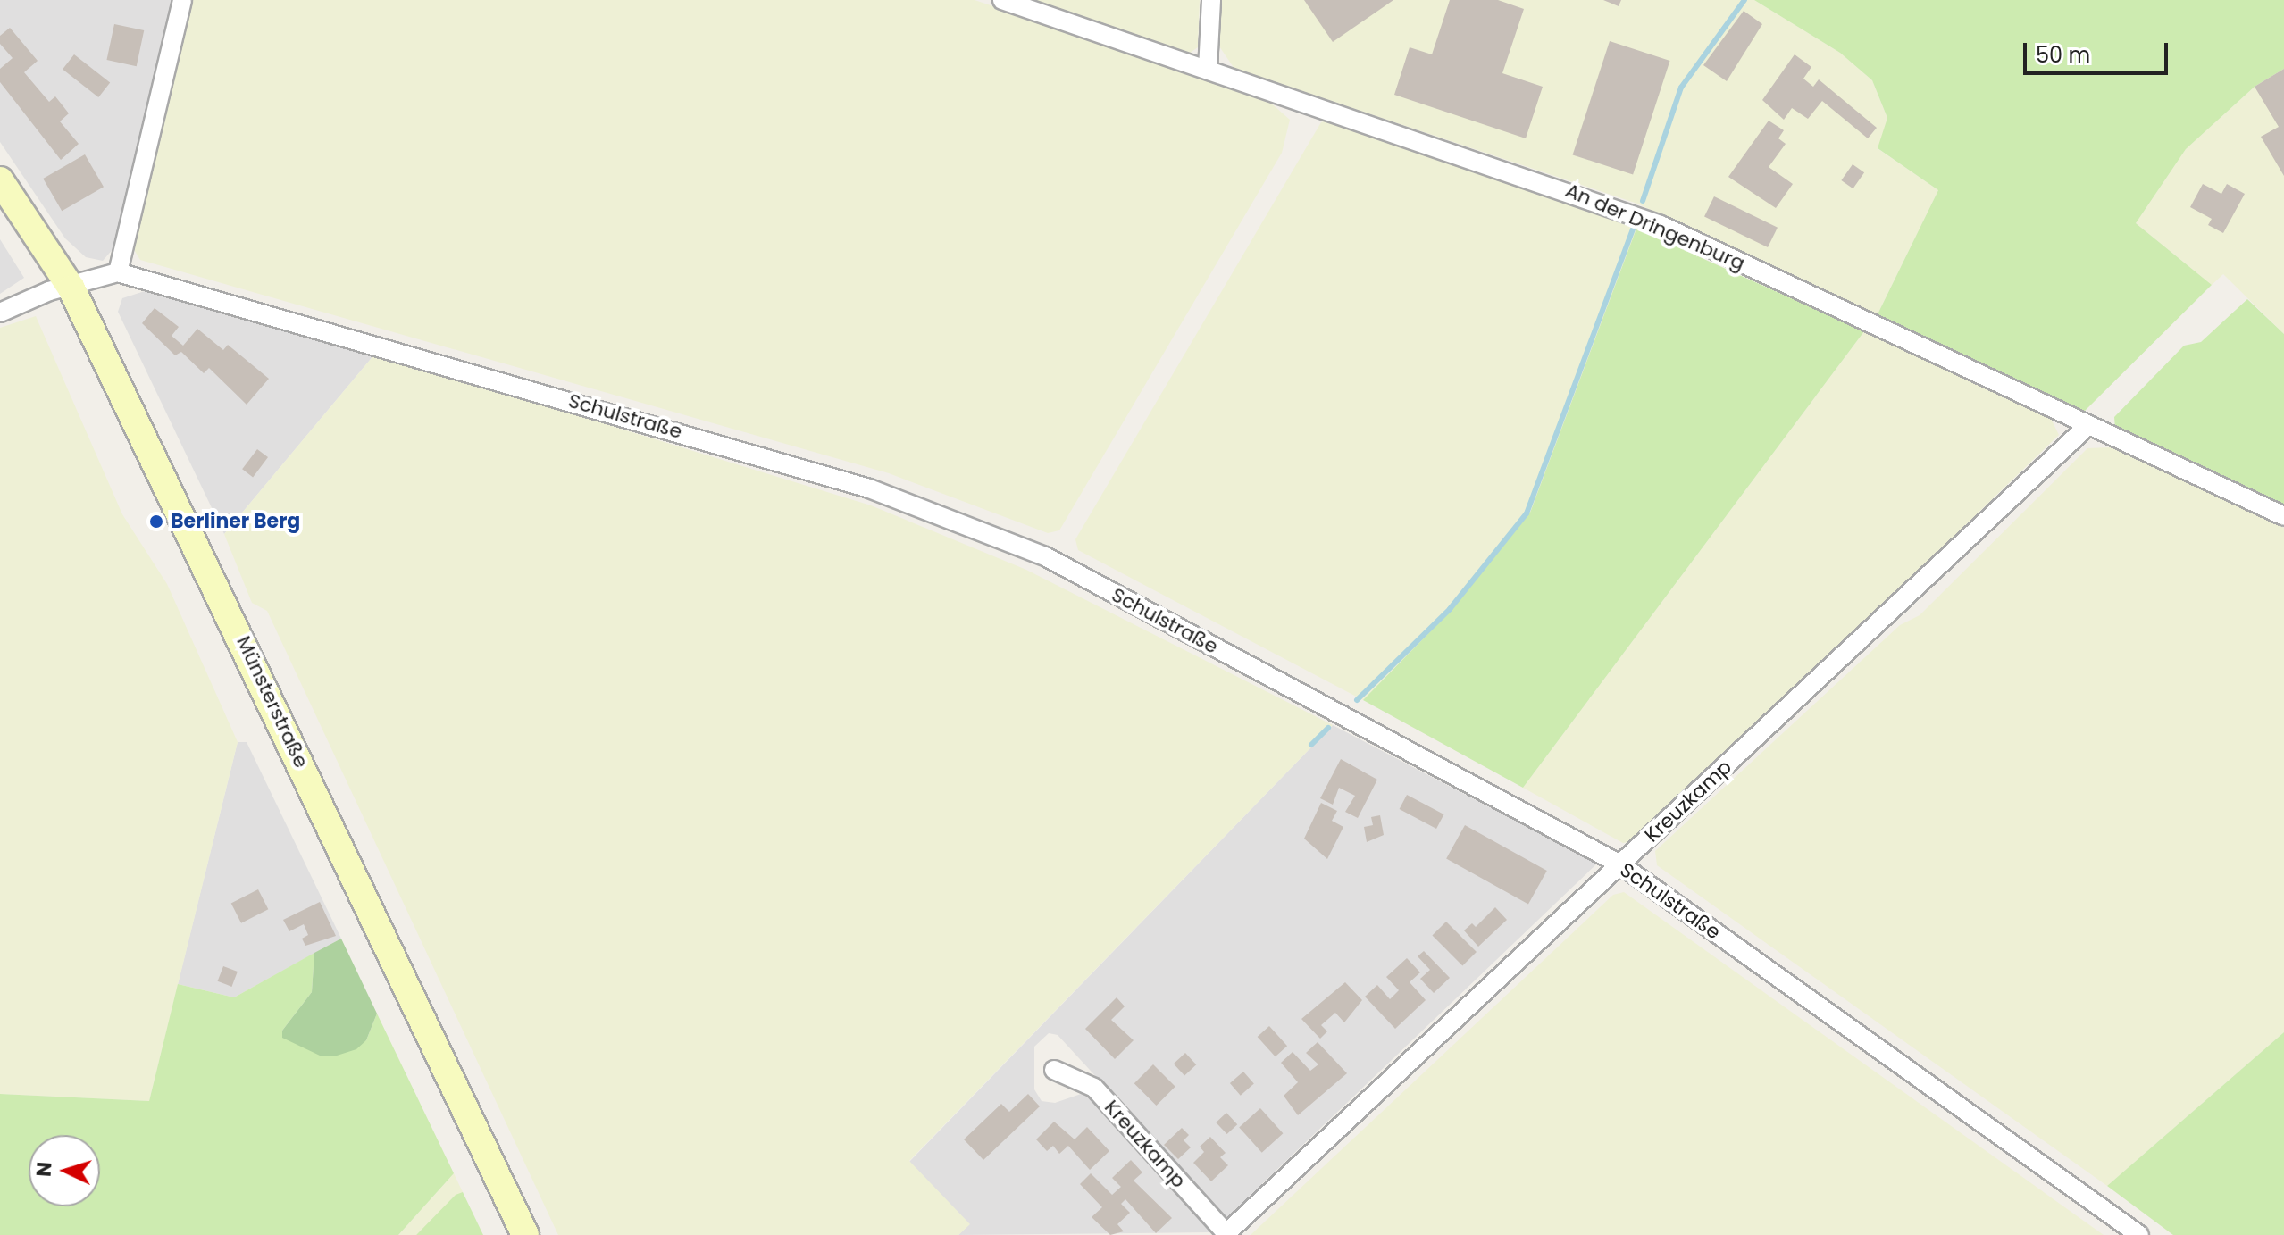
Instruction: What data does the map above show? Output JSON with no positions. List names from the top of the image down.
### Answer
{
  "streets": {
    "main road": ["Münsterstraße"],
    "street": ["An der Dringenburg", "Schulstraße", "Kreuzkamp"]
  },
  "crossings": [
    ["An der Dringenburg", "Kreuzkamp"],
    ["Schulstraße", "Kreuzkamp"]
  ],
  "places": ["Berliner Berg"],
  "scale_bar": "50 m",
  "north": "left"
}
